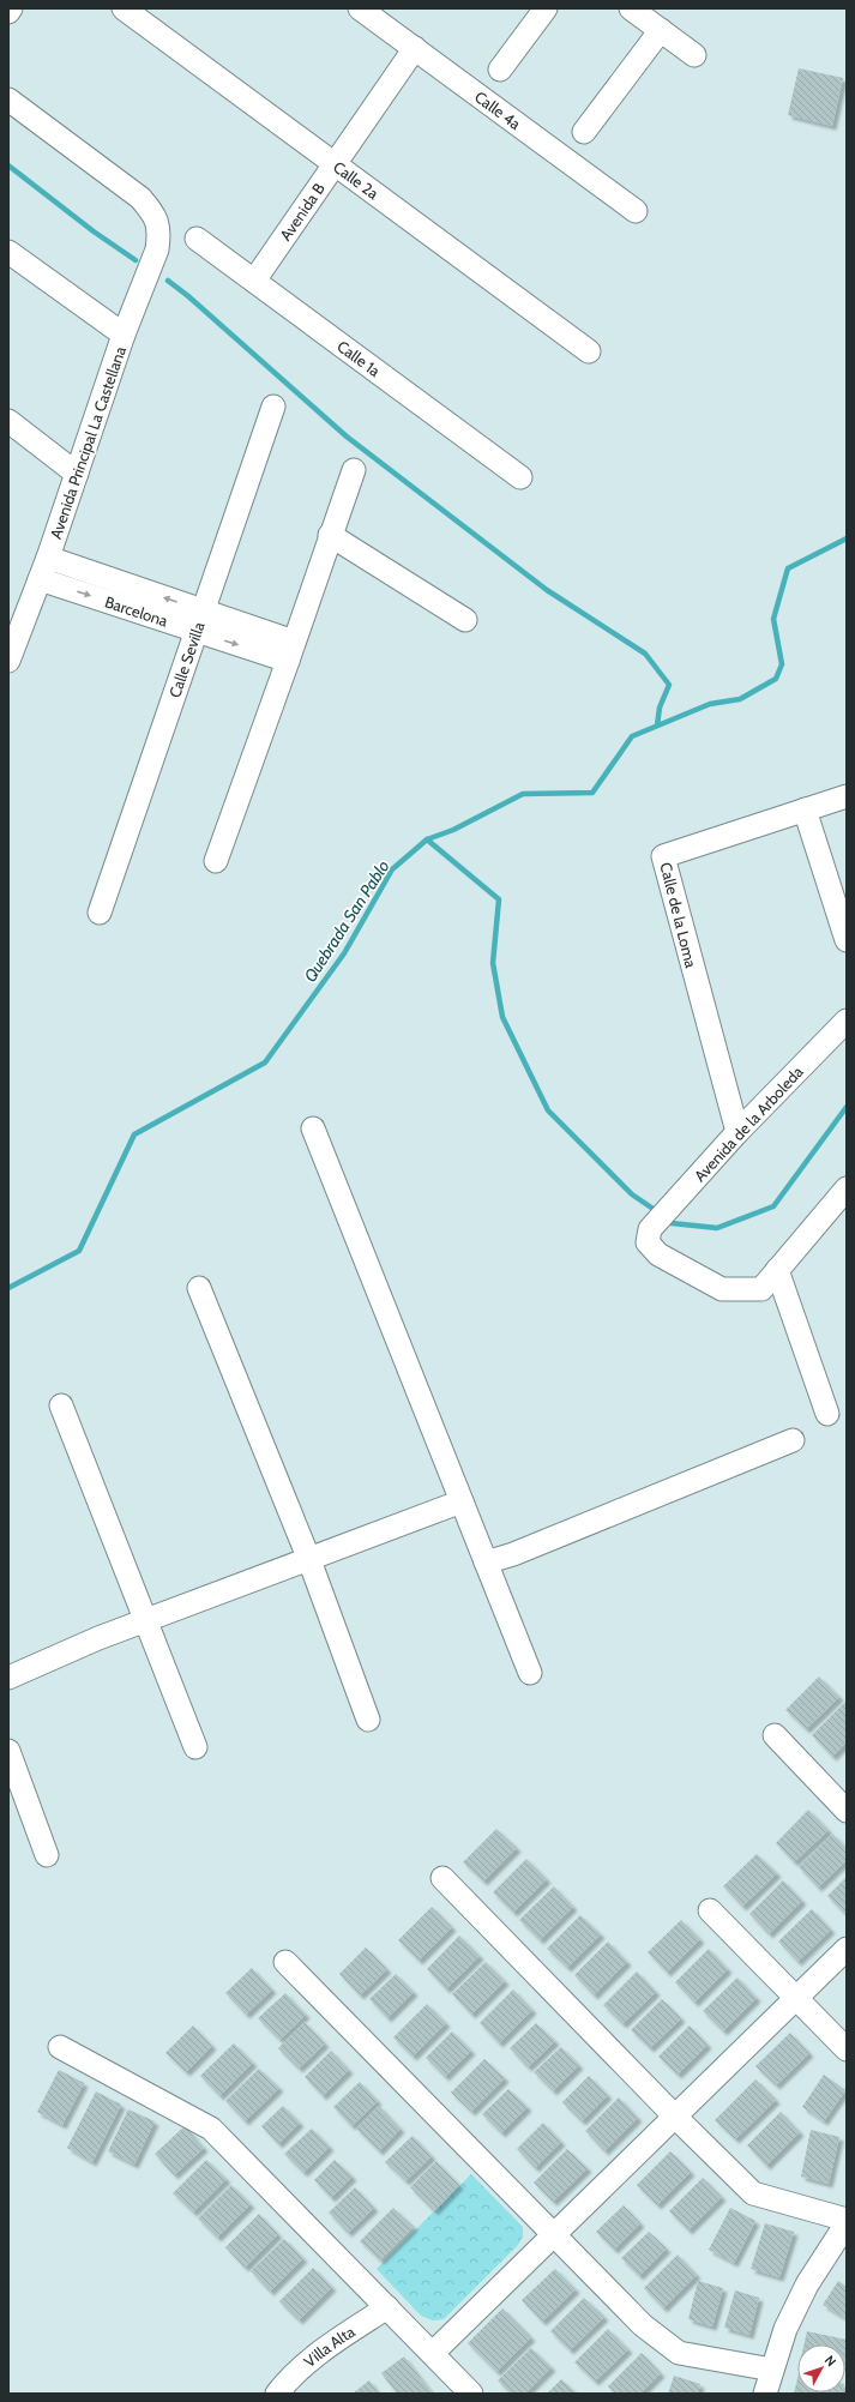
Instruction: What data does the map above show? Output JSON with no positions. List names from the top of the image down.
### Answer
{
  "streets": {
    "street": [
      "Calle 4a",
      "Calle 2a",
      "Avenida B",
      "Calle 1a",
      "Avenida Principal La Castellana",
      "Barcelona",
      "Calle Sevilla",
      "Calle de la Loma",
      "Avenida de la Arboleda",
      "Villa Alta"
    ]
  },
  "crossings": [
    ["Calle 4a", "Avenida B"],
    ["Calle 2a", "Avenida B"],
    ["Avenida B", "Calle 1a"],
    ["Avenida Principal La Castellana", "Barcelona"],
    ["Barcelona", "Calle Sevilla"],
    ["Calle de la Loma", "Avenida de la Arboleda"]
  ],
  "water": ["Quebrada San Pablo"],
  "north": "top right"
}
